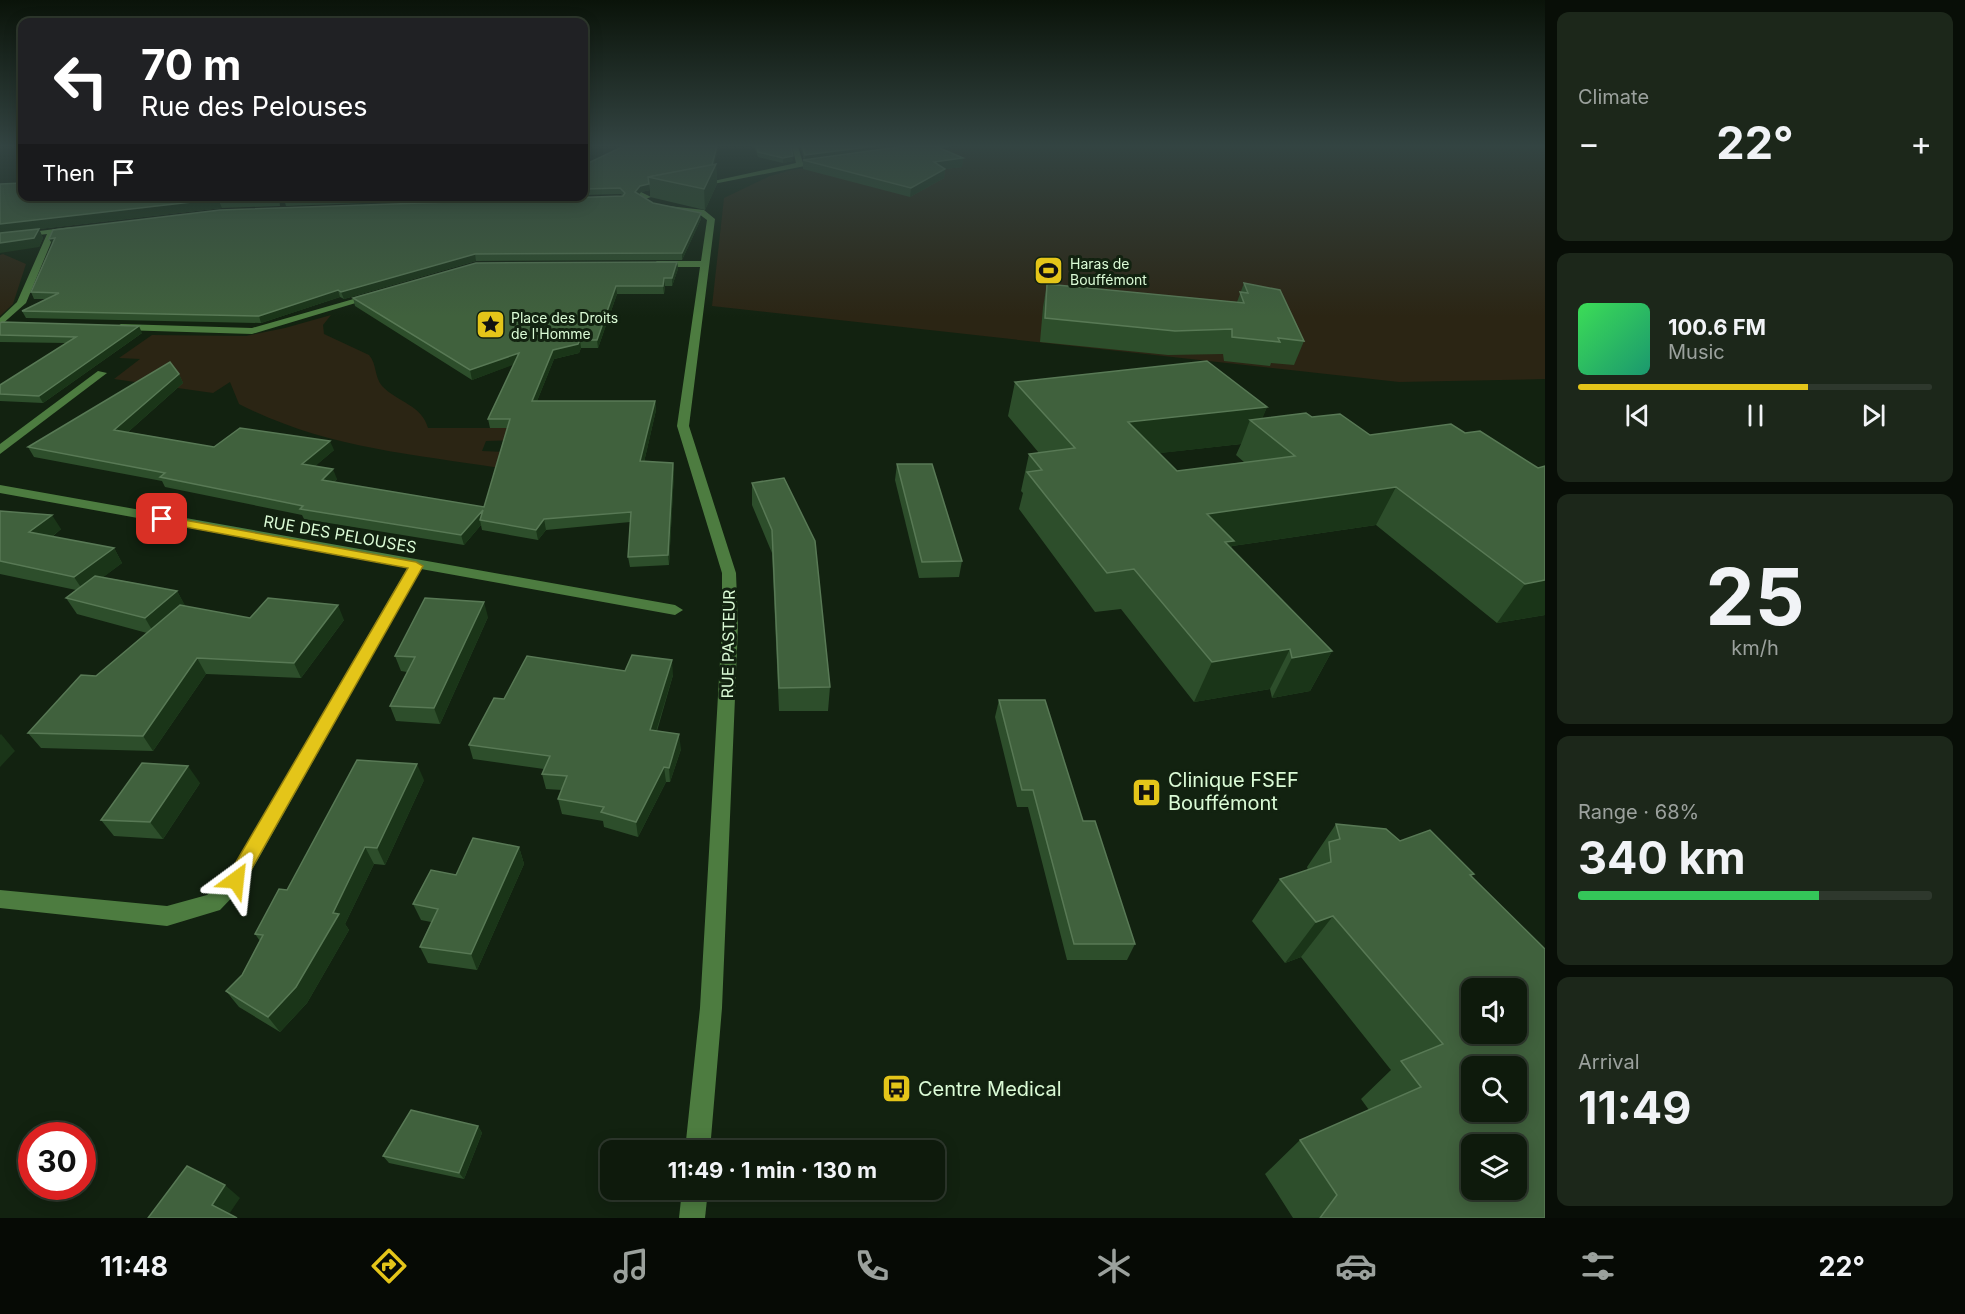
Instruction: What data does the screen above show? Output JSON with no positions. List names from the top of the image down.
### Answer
{
  "streets": {
    "street": ["RUE DES PELOUSES", "RUE PASTEUR"]
  },
  "places": {
    "sports": ["Haras de Bouffémont"],
    "place": ["Place des Droits de l'Homme"],
    "hospital": ["Clinique FSEF Bouffémont"],
    "bus stop": ["Centre Medical"]
  },
  "page": {
    "tile": [
      "Climate",
      ["25", "km/h"],
      ["Range · 68%", "340 km"],
      ["Arrival", "11:49"]
    ],
    "turn": ["70 m", "Rue des Pelouses"],
    "heat": ["−", "22°", "+"],
    "then": "Then",
    "song": ["100.6 FM", "Music"],
    "limit": "30",
    "trip": "11:49 · 1 min · 130 m",
    "tabs": ["11:48", "22°"]
  }
}
